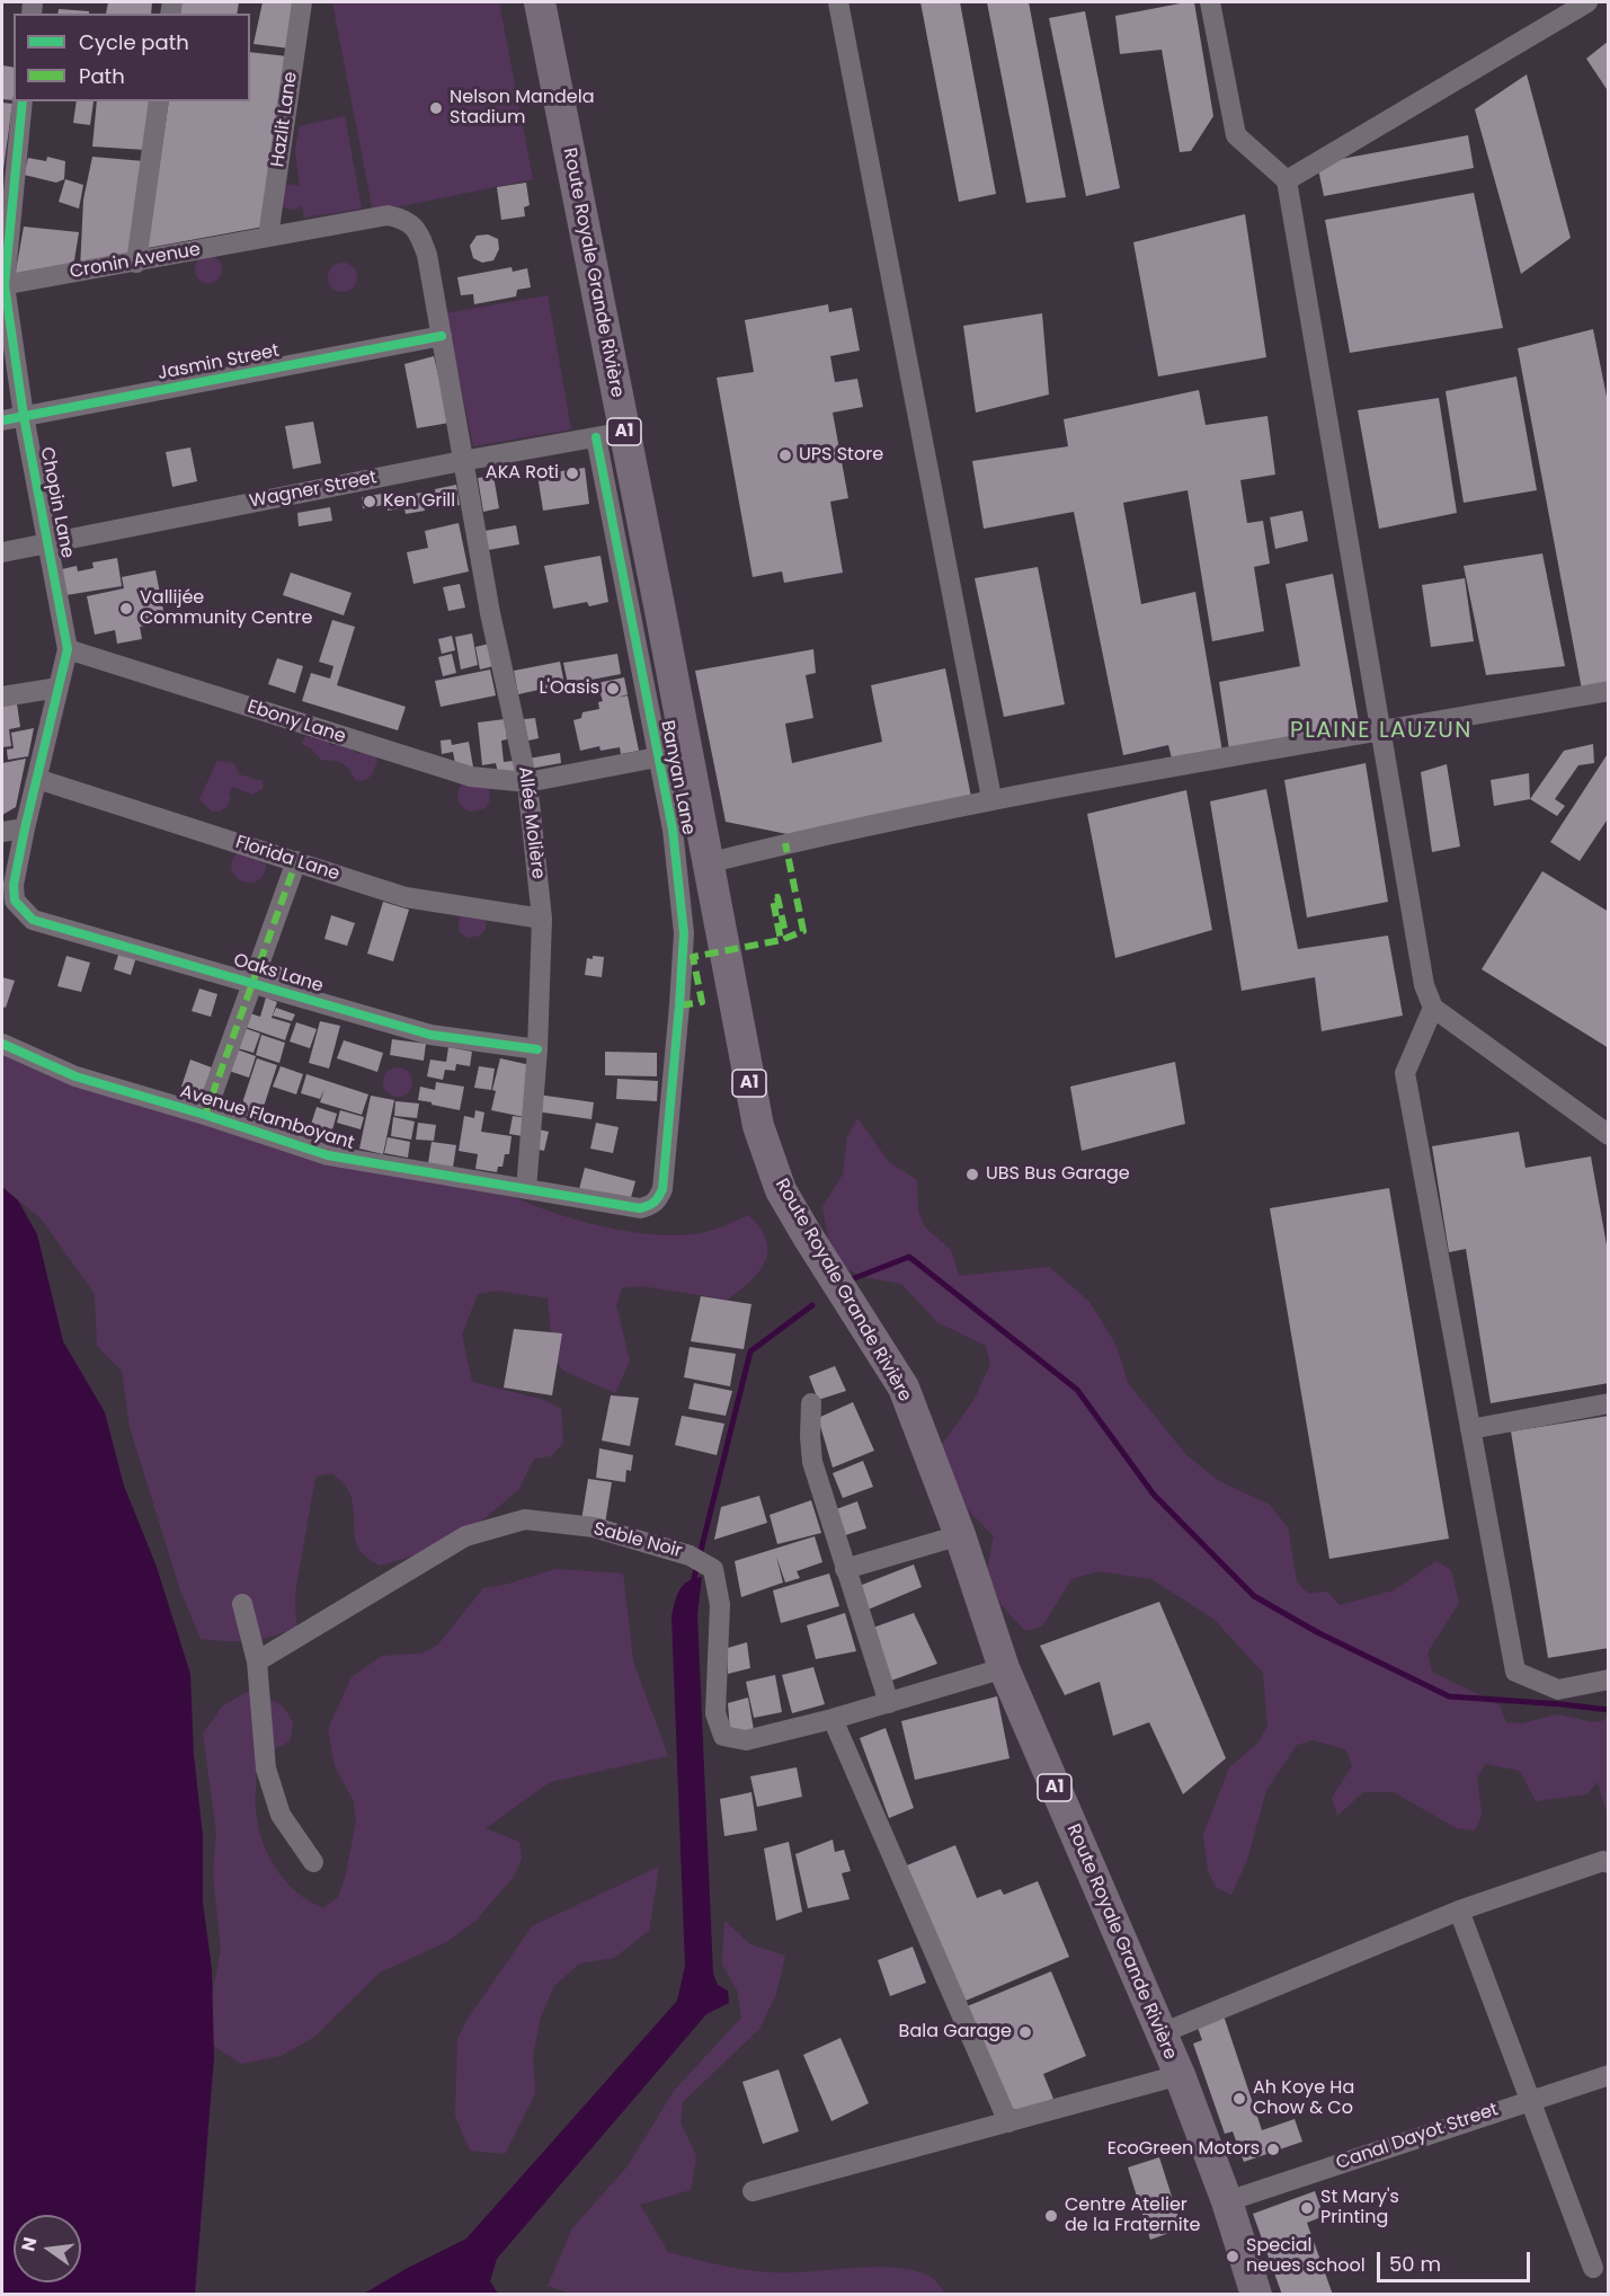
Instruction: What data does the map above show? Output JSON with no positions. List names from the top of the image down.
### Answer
{
  "streets": {
    "main road": ["Route Royale Grande Rivière", "A1"],
    "street": [
      "Hazlit Lane",
      "Cronin Avenue",
      "Jasmin Street",
      "Wagner Street",
      "Chopin Lane",
      "Ebony Lane",
      "Banyan Lane",
      "Allée Molière",
      "Florida Lane",
      "Oaks Lane",
      "Avenue Flamboyant",
      "Sable Noir",
      "Canal Dayot Street"
    ]
  },
  "crossings": [
    ["Hazlit Lane", "Cronin Avenue"],
    ["Cronin Avenue", "Jasmin Street"],
    ["Cronin Avenue", "Chopin Lane"],
    ["Cronin Avenue", "Allée Molière"],
    ["Route Royale Grande Rivière", "Wagner Street"],
    ["Route Royale Grande Rivière", "Banyan Lane"],
    ["Route Royale Grande Rivière", "Sable Noir"],
    ["Route Royale Grande Rivière", "Canal Dayot Street"],
    ["Jasmin Street", "Chopin Lane"],
    ["Jasmin Street", "Allée Molière"],
    ["Wagner Street", "Chopin Lane"],
    ["Wagner Street", "Banyan Lane"],
    ["Wagner Street", "Allée Molière"],
    ["Chopin Lane", "Ebony Lane"],
    ["Chopin Lane", "Florida Lane"],
    ["Chopin Lane", "Oaks Lane"],
    ["Ebony Lane", "Banyan Lane"],
    ["Ebony Lane", "Allée Molière"],
    ["Banyan Lane", "Avenue Flamboyant"],
    ["Allée Molière", "Florida Lane"],
    ["Allée Molière", "Oaks Lane"],
    ["Allée Molière", "Avenue Flamboyant"]
  ],
  "districts": ["PLAINE LAUZUN"],
  "places": [
    "Nelson Mandela Stadium",
    "UPS Store",
    "AKA Roti",
    "Ken Grill",
    "Vallijée Community Centre",
    "L'Oasis",
    "UBS Bus Garage",
    "Bala Garage",
    "Ah Koye Ha Chow & Co",
    "EcoGreen Motors",
    "St Mary's Printing",
    "Centre Atelier de la Fraternite",
    "Special neues school"
  ],
  "legend": ["Cycle path", "Path"],
  "scale_bar": "50 m",
  "north": "left"
}
